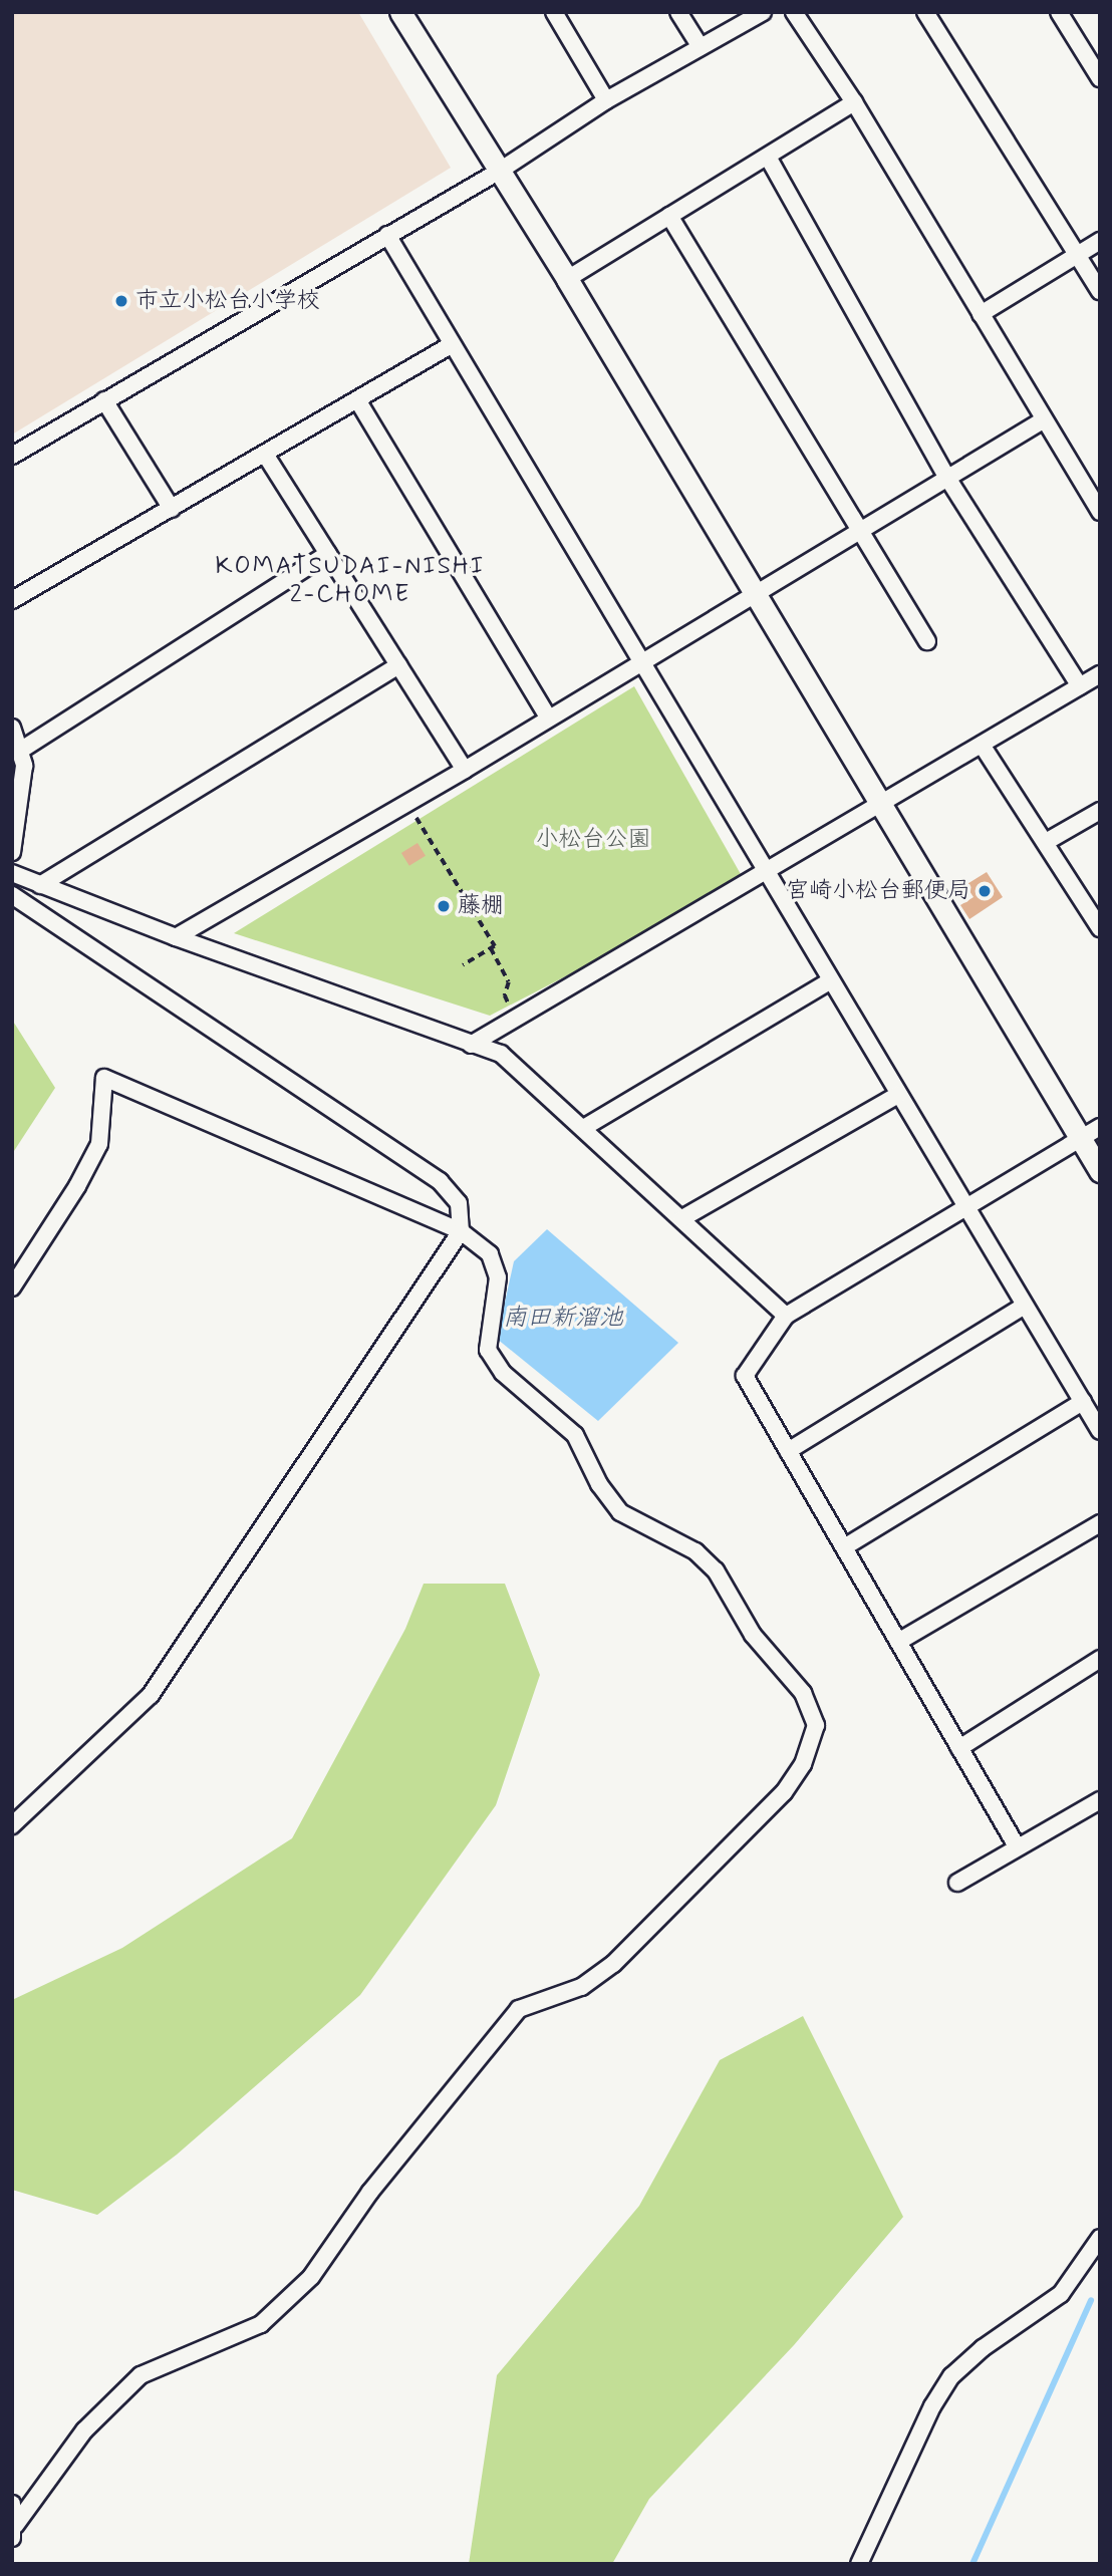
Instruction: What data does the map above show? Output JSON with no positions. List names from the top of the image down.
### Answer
{
  "districts": ["KOMATSUDAI-NISHI 2-CHOME"],
  "water": ["南田新溜池"],
  "parks": ["小松台公園"],
  "places": ["市立小松台小学校", "宮崎小松台郵便局", "藤棚"]
}
